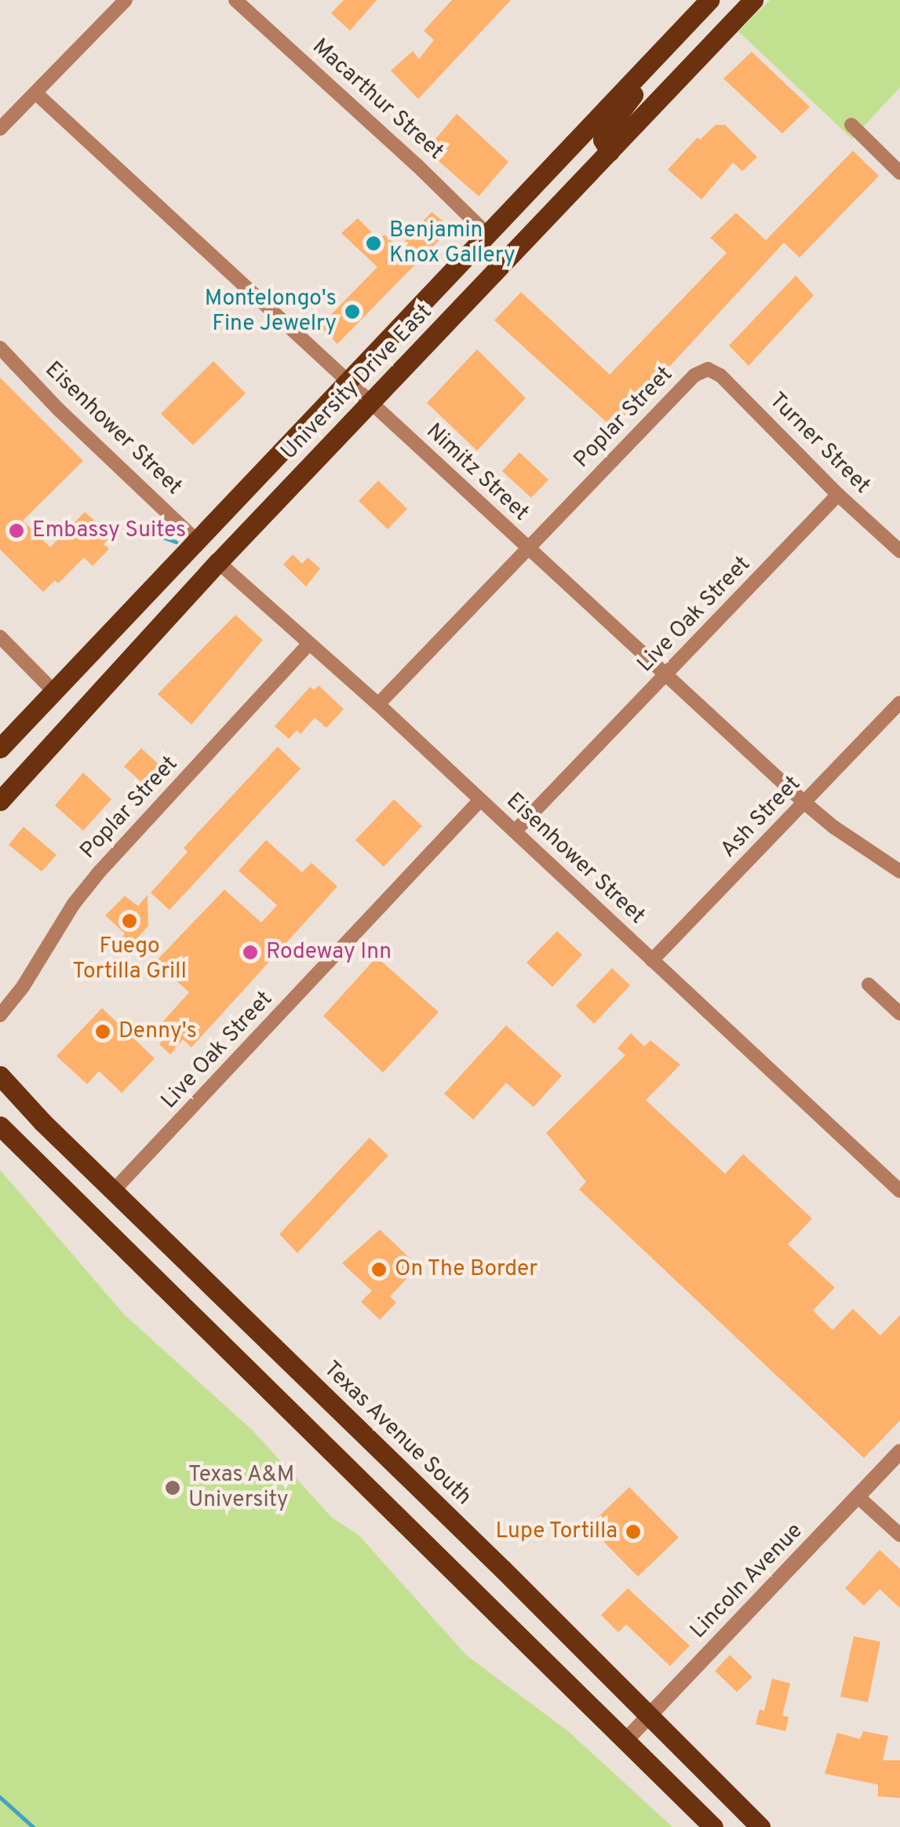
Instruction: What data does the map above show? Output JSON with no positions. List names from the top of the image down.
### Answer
{
  "streets": {
    "main road": ["University Drive East", "Texas Avenue South"],
    "street": [
      "Macarthur Street",
      "Poplar Street",
      "Eisenhower Street",
      "Turner Street",
      "Nimitz Street",
      "Live Oak Street",
      "Ash Street",
      "Lincoln Avenue"
    ]
  },
  "crossings": [
    ["Macarthur Street", "University Drive East"],
    ["University Drive East", "Eisenhower Street"],
    ["University Drive East", "Nimitz Street"],
    ["Poplar Street", "Eisenhower Street"],
    ["Poplar Street", "Turner Street"],
    ["Poplar Street", "Nimitz Street"],
    ["Eisenhower Street", "Live Oak Street"],
    ["Eisenhower Street", "Ash Street"],
    ["Turner Street", "Live Oak Street"],
    ["Nimitz Street", "Live Oak Street"],
    ["Nimitz Street", "Ash Street"],
    ["Live Oak Street", "Texas Avenue South"],
    ["Texas Avenue South", "Lincoln Avenue"]
  ],
  "places": [
    "Benjamin Knox Gallery",
    "Montelongo's Fine Jewelry",
    "Embassy Suites",
    "Fuego Tortilla Grill",
    "Rodeway Inn",
    "Denny's",
    "On The Border",
    "Texas A&M University",
    "Lupe Tortilla"
  ]
}
